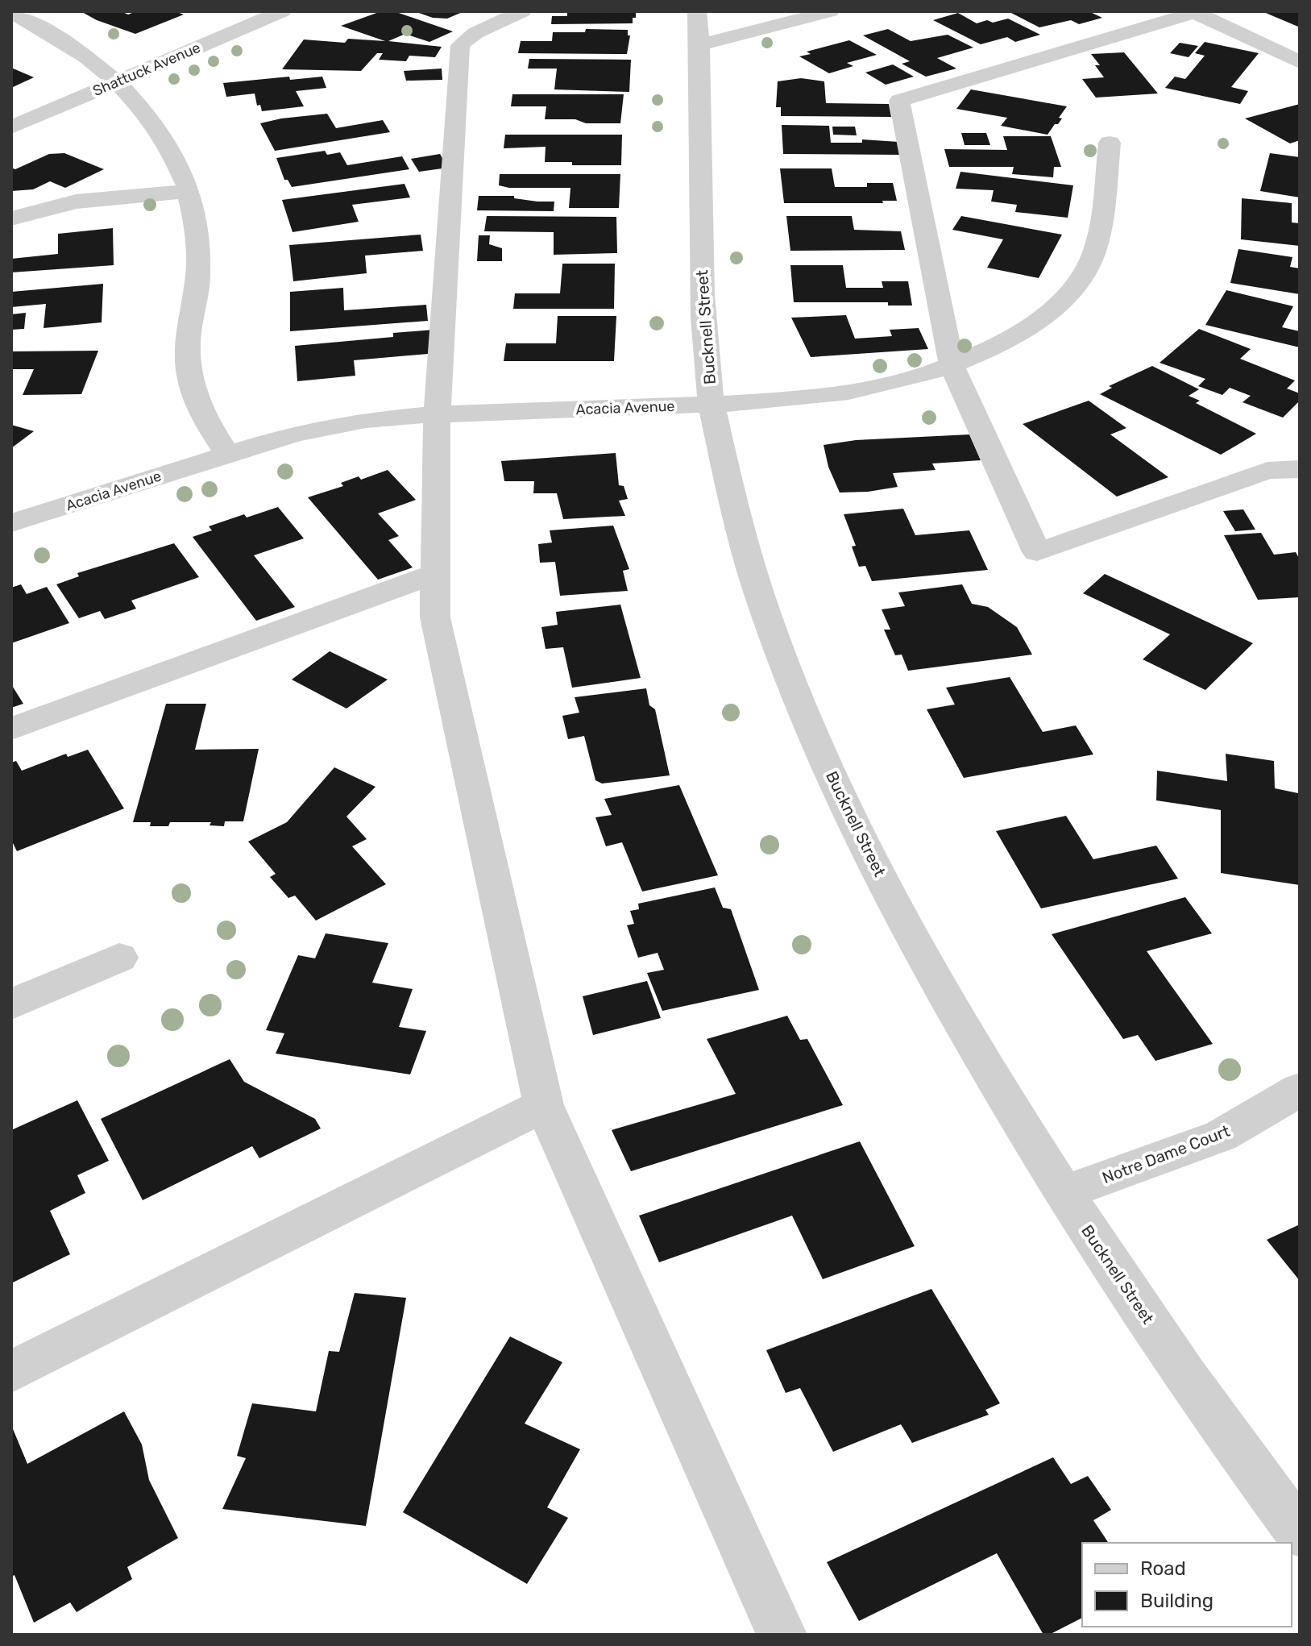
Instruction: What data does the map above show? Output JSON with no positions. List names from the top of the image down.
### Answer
{
  "streets": {
    "street": [
      "Shattuck Avenue",
      "Bucknell Street",
      "Acacia Avenue",
      "Notre Dame Court"
    ]
  },
  "crossings": [
    ["Bucknell Street", "Acacia Avenue"],
    ["Bucknell Street", "Notre Dame Court"]
  ],
  "legend": ["Road", "Building"]
}
